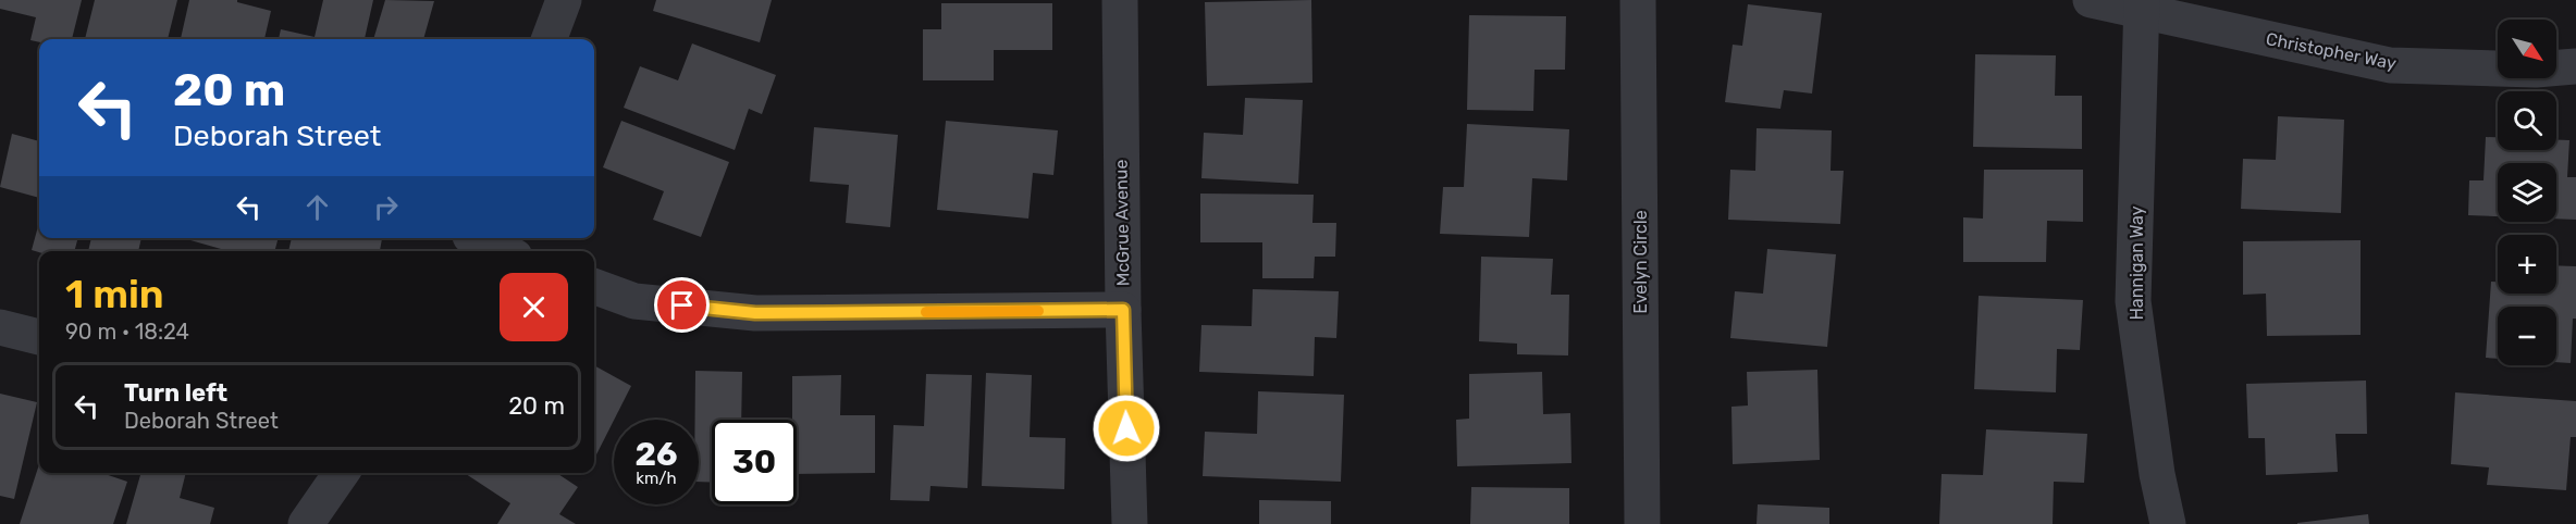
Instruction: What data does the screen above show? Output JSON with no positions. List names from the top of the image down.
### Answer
{
  "streets": {
    "street": [
      "Christopher Way",
      "McGrue Avenue",
      "Evelyn Circle",
      "Hannigan Way"
    ]
  },
  "crossings": [
    ["Christopher Way", "Hannigan Way"]
  ],
  "north": "bottom right",
  "page": {
    "map_buttons": ["+", "−"],
    "turn": ["20 m", "Deborah Street"],
    "heading": ["1 min", "90 m · 18:24"],
    "list": [
      {
        "name": "Turn left",
        "note": "Deborah Street",
        "value": "20 m"
      }
    ],
    "speed": "26 km/h",
    "limit": "30"
  }
}
